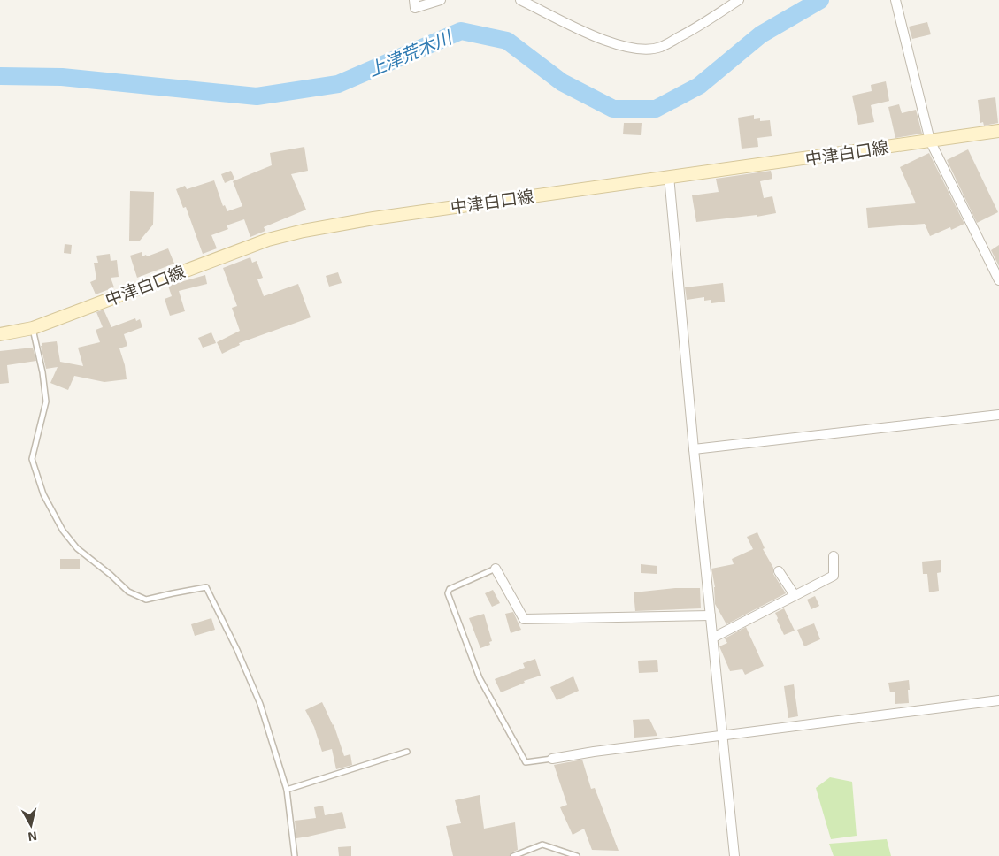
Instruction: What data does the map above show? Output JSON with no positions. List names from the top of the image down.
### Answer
{
  "streets": {
    "main road": ["中津白口線"]
  },
  "water": ["上津荒木川"],
  "north": "bottom"
}
